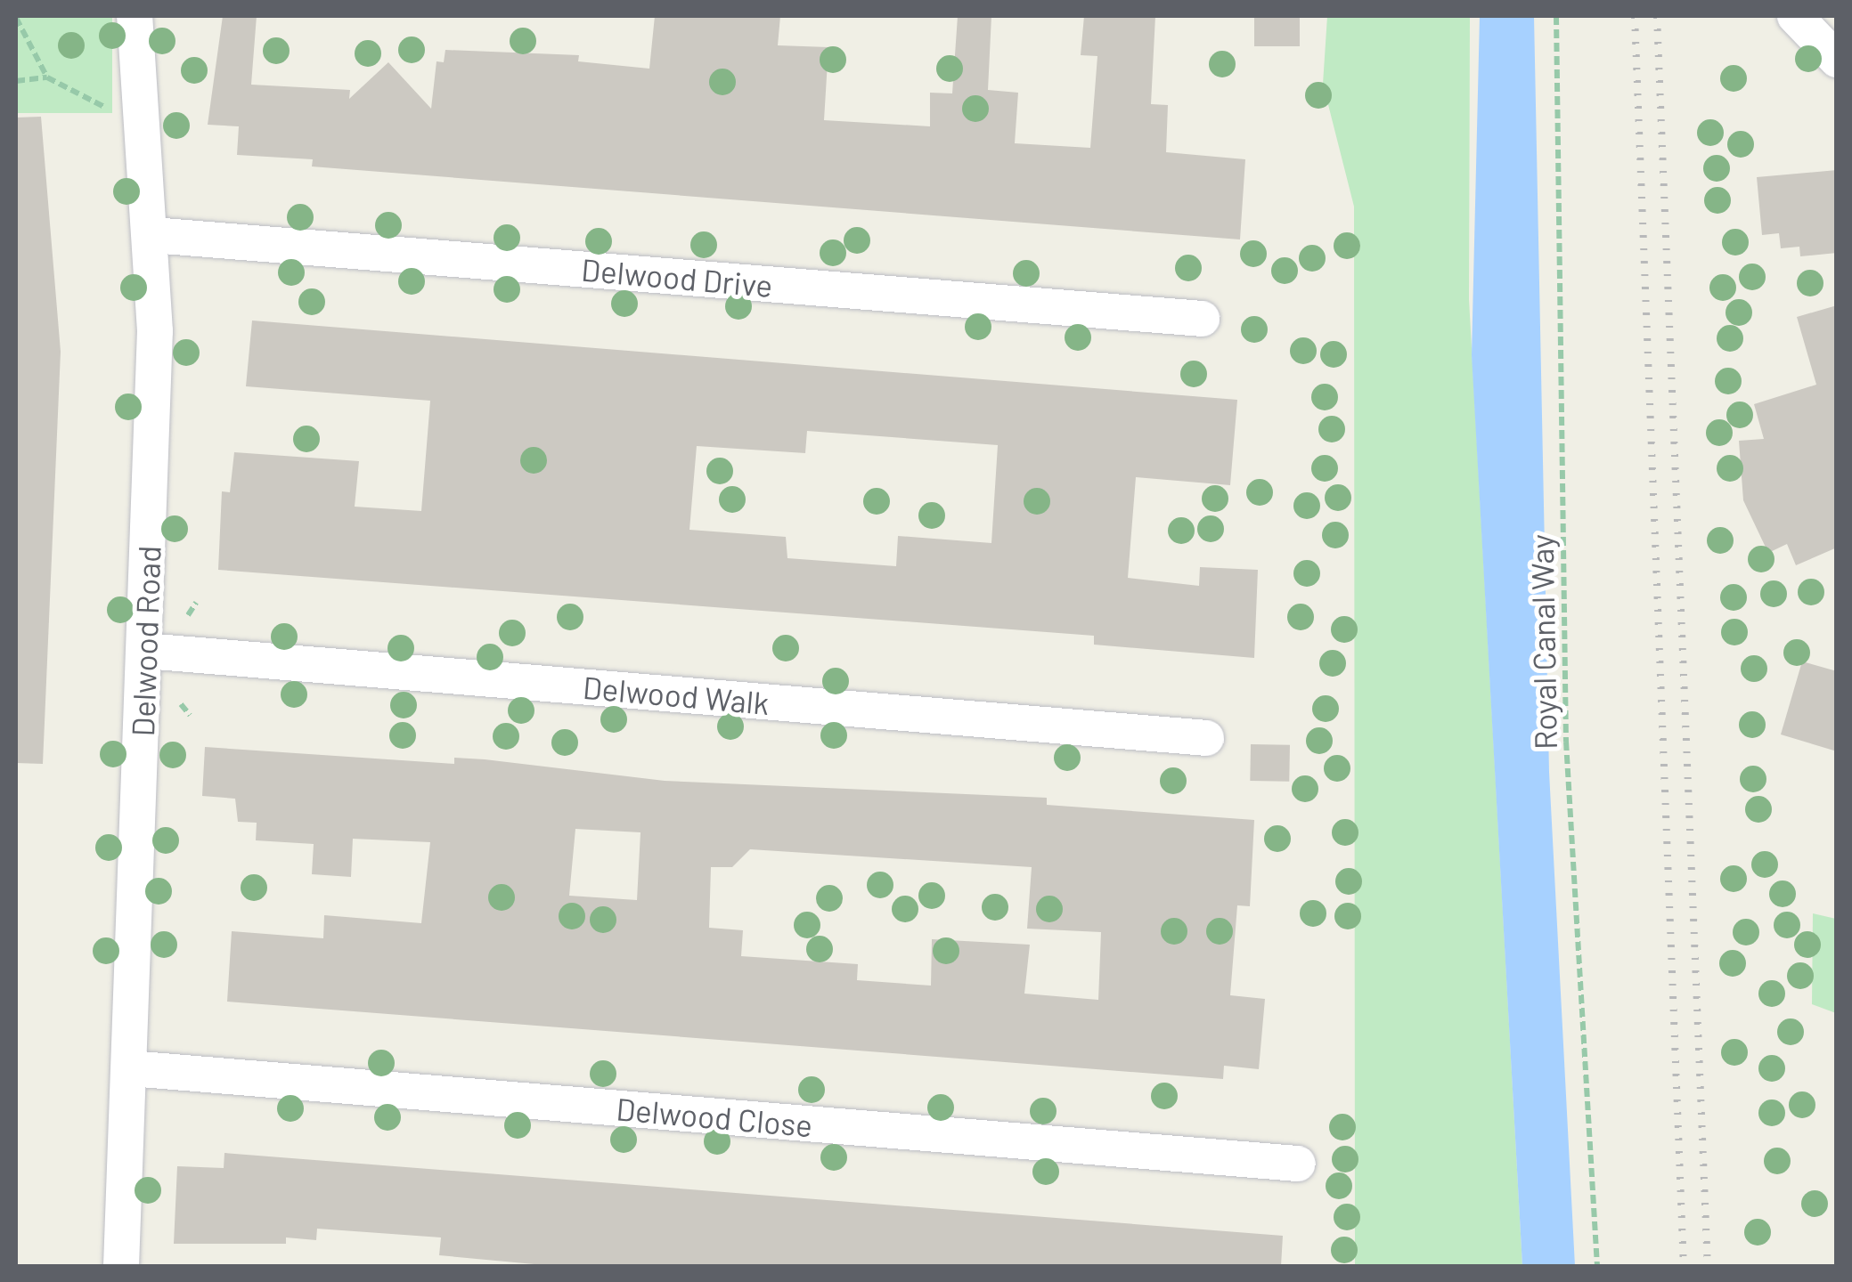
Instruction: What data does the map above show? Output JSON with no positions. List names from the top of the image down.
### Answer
{
  "streets": {
    "street": [
      "Delwood Drive",
      "Delwood Road",
      "Delwood Walk",
      "Delwood Close"
    ],
    "path": ["Royal Canal Way"]
  },
  "crossings": [
    ["Delwood Drive", "Delwood Road"],
    ["Delwood Road", "Delwood Walk"],
    ["Delwood Road", "Delwood Close"]
  ]
}
